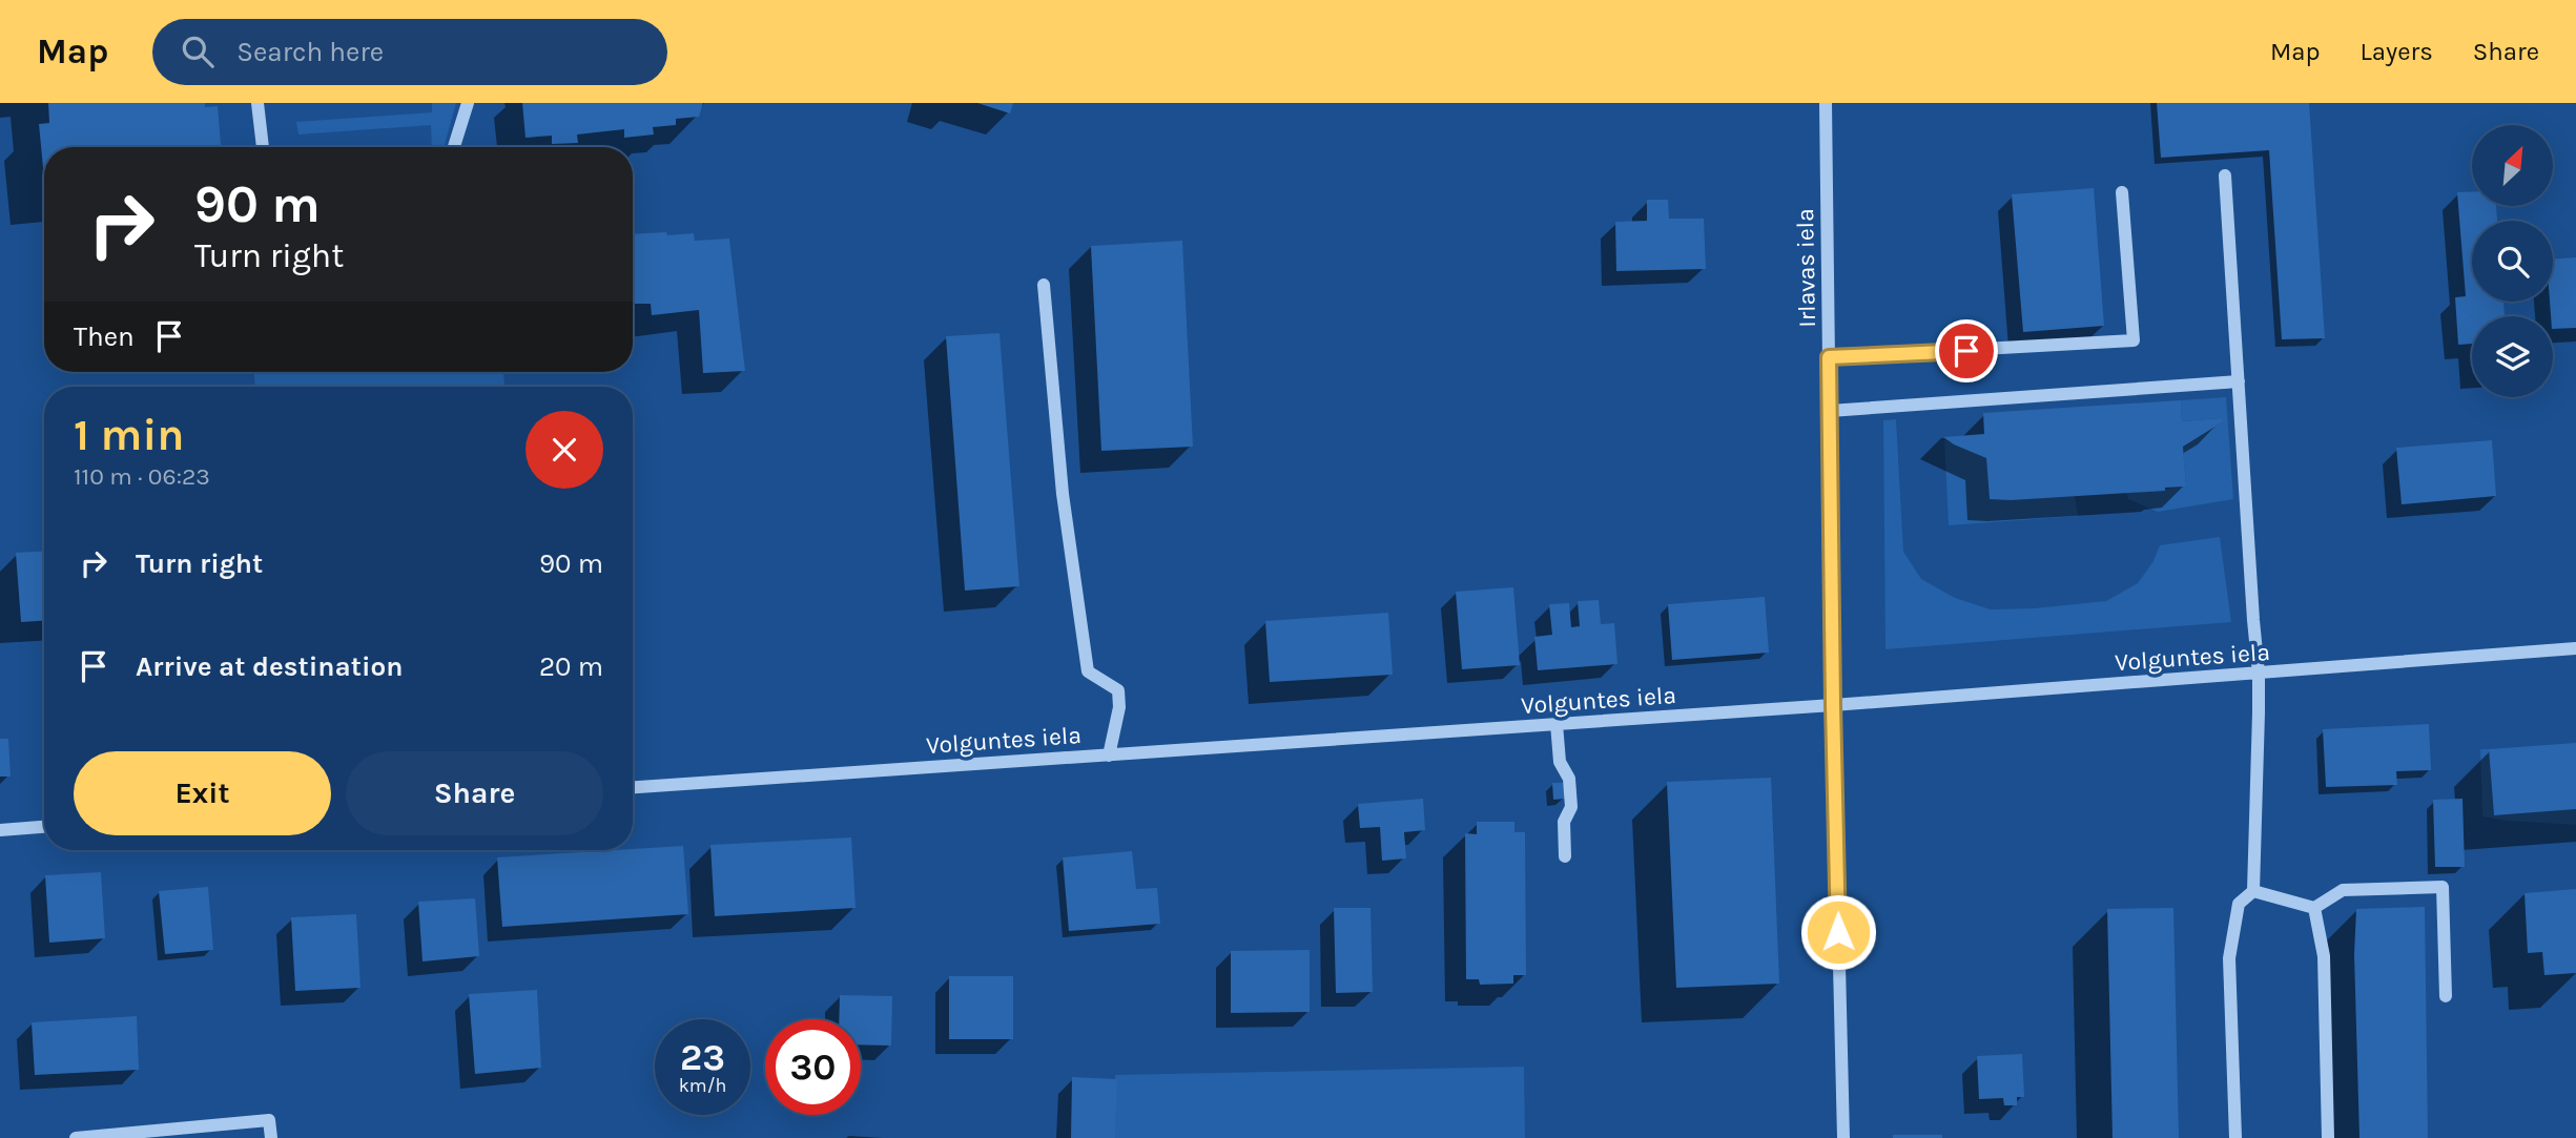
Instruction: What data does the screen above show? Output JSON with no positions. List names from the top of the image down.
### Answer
{
  "streets": {
    "street": ["Irlavas iela", "Volguntes iela"]
  },
  "crossings": [
    ["Irlavas iela", "Volguntes iela"]
  ],
  "north": "top right",
  "page": {
    "header": "Map",
    "search": "Search here",
    "nav": ["Map", "Layers", "Share"],
    "turn": ["90 m", "Turn right"],
    "then": "Then",
    "heading": ["1 min", "110 m · 06:23"],
    "list": [
      {
        "name": "Turn right",
        "value": "90 m"
      },
      {
        "name": "Arrive at destination",
        "value": "20 m"
      }
    ],
    "buttons": ["Exit", "Share"],
    "speed": "23 km/h",
    "limit": "30"
  }
}
